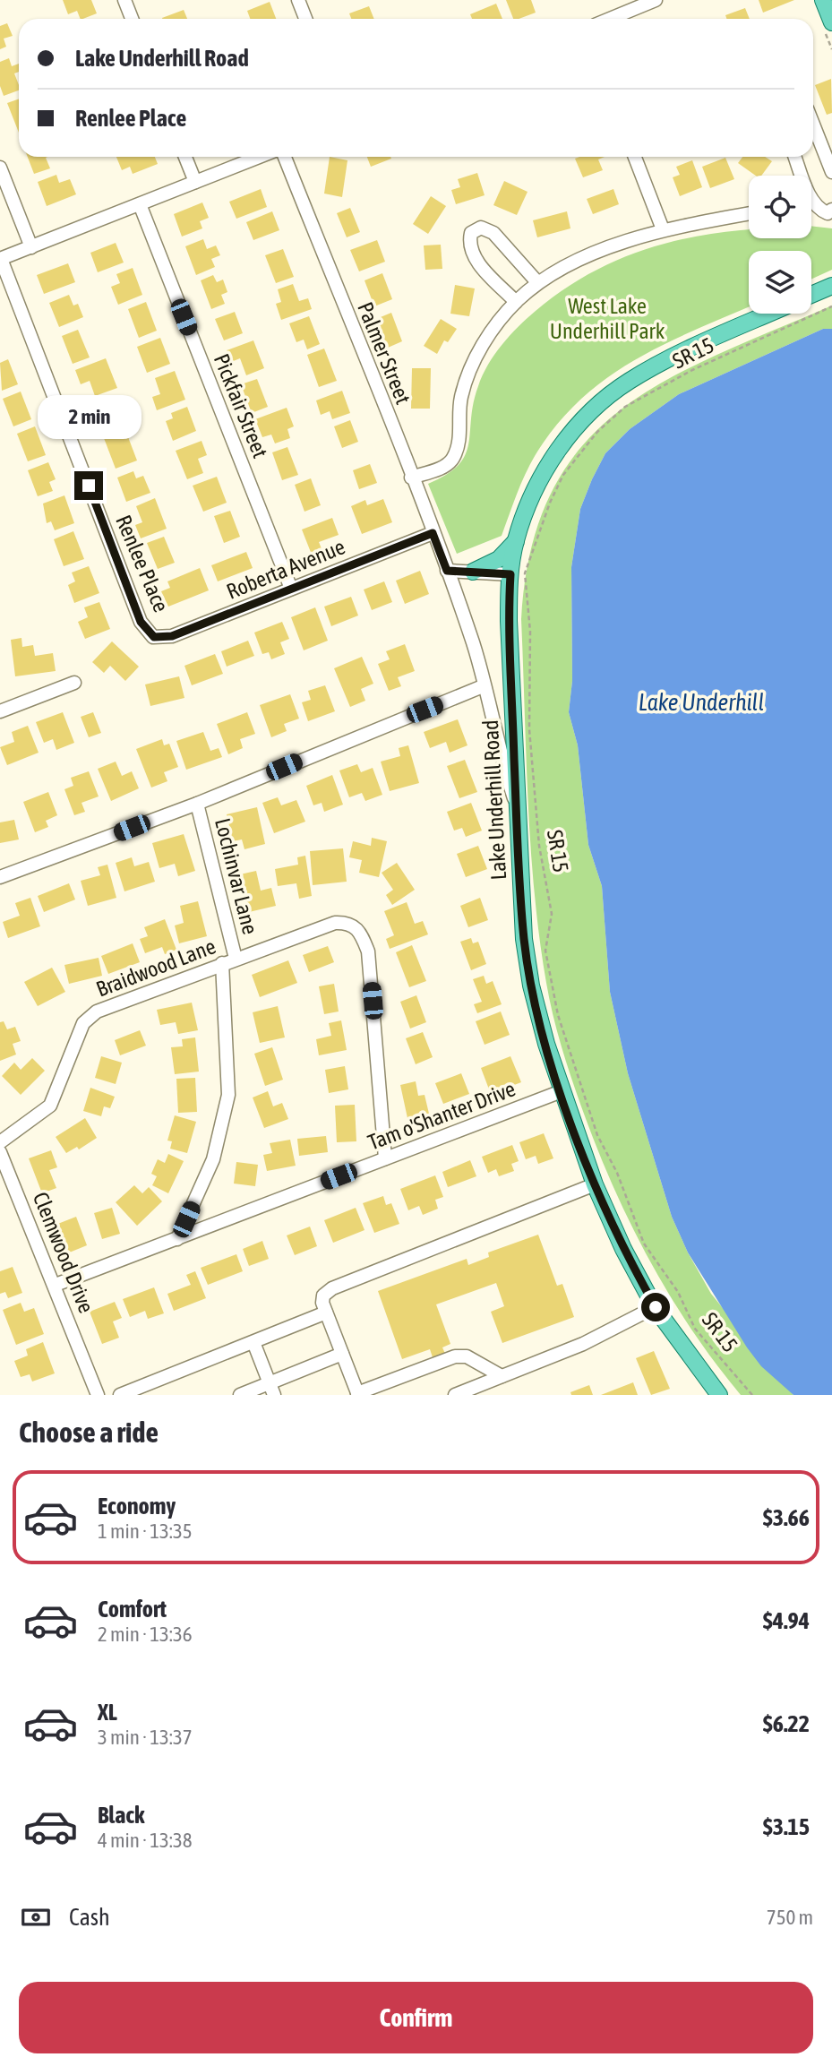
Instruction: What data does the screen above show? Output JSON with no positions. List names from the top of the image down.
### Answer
{
  "streets": {
    "main road": ["SR 15", "Lake Underhill Road"],
    "street": [
      "Palmer Street",
      "Pickfair Street",
      "Renlee Place",
      "Roberta Avenue",
      "Lochinvar Lane",
      "Braidwood Lane",
      "Tam o'Shanter Drive",
      "Clemwood Drive"
    ]
  },
  "crossings": [
    ["Palmer Street", "Roberta Avenue"],
    ["Palmer Street", "Lake Underhill Road"],
    ["Pickfair Street", "Roberta Avenue"],
    ["Renlee Place", "Roberta Avenue"],
    ["Lake Underhill Road", "Tam o'Shanter Drive"],
    ["Lochinvar Lane", "Braidwood Lane"],
    ["Lochinvar Lane", "Tam o'Shanter Drive"],
    ["Braidwood Lane", "Tam o'Shanter Drive"],
    ["Tam o'Shanter Drive", "Clemwood Drive"]
  ],
  "water": ["Lake Underhill"],
  "parks": ["West Lake Underhill Park"],
  "page": {
    "banner": ["Lake Underhill Road", "Renlee Place"],
    "bubble": "2 min",
    "heading": "Choose a ride",
    "list": [
      {
        "name": "Economy",
        "note": "1 min · 13:35",
        "value": "$3.66"
      },
      {
        "name": "Comfort",
        "note": "2 min · 13:36",
        "value": "$4.94"
      },
      {
        "name": "XL",
        "note": "3 min · 13:37",
        "value": "$6.22"
      },
      {
        "name": "Black",
        "note": "4 min · 13:38",
        "value": "$3.15"
      }
    ],
    "pay": ["Cash", "750 m"],
    "buttons": "Confirm"
  }
}
